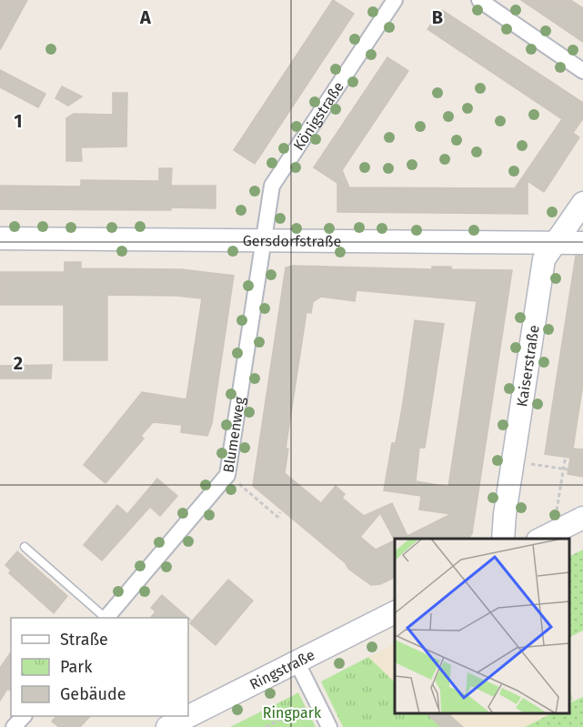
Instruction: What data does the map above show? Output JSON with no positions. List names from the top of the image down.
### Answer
{
  "streets": {
    "street": [
      "Königstraße",
      "Gersdorfstraße",
      "Kaiserstraße",
      "Blumenweg",
      "Ringstraße"
    ]
  },
  "crossings": [
    ["Königstraße", "Gersdorfstraße"],
    ["Königstraße", "Blumenweg"],
    ["Gersdorfstraße", "Kaiserstraße"],
    ["Gersdorfstraße", "Blumenweg"]
  ],
  "parks": ["Ringpark"],
  "legend": ["Straße", "Park", "Gebäude"],
  "grid": {
    "columns": ["A", "B"],
    "rows": ["1", "2"]
  }
}
